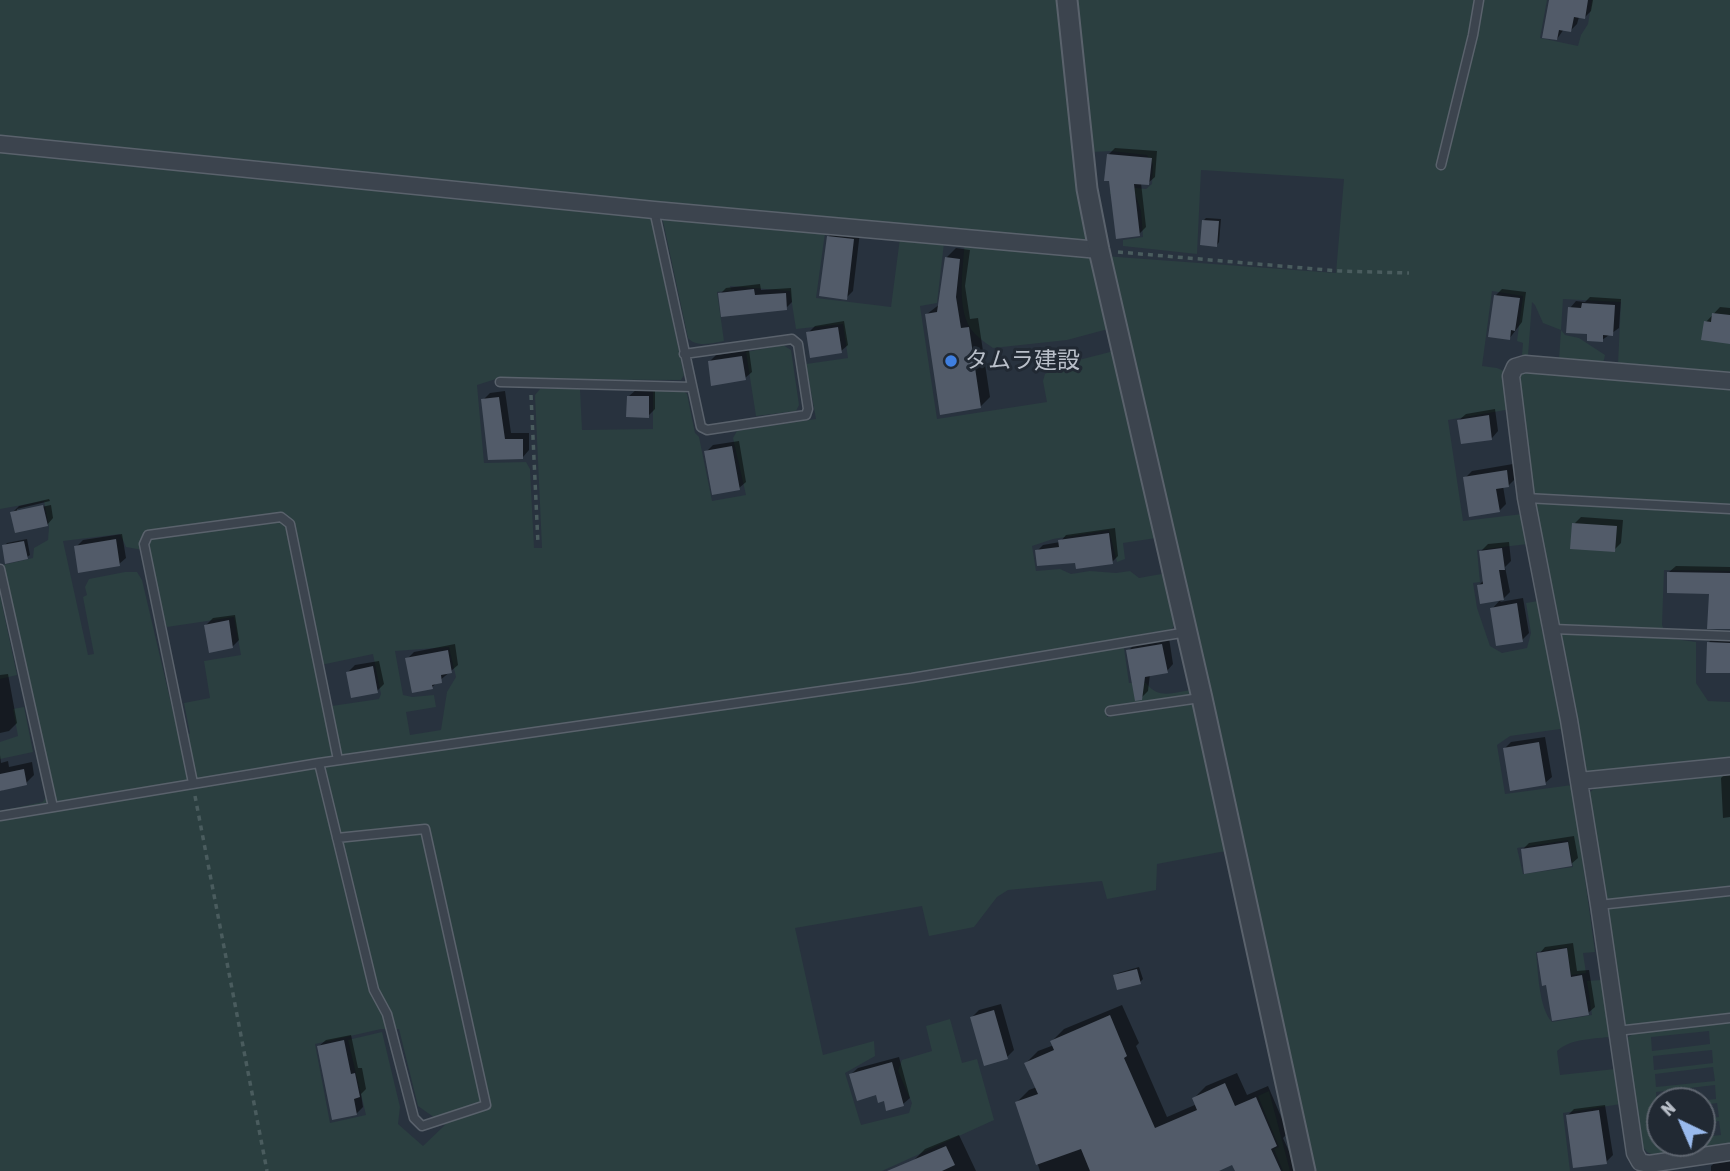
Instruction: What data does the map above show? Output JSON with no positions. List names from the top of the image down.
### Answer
{
  "places": ["タムラ建設"],
  "north": "top left"
}
